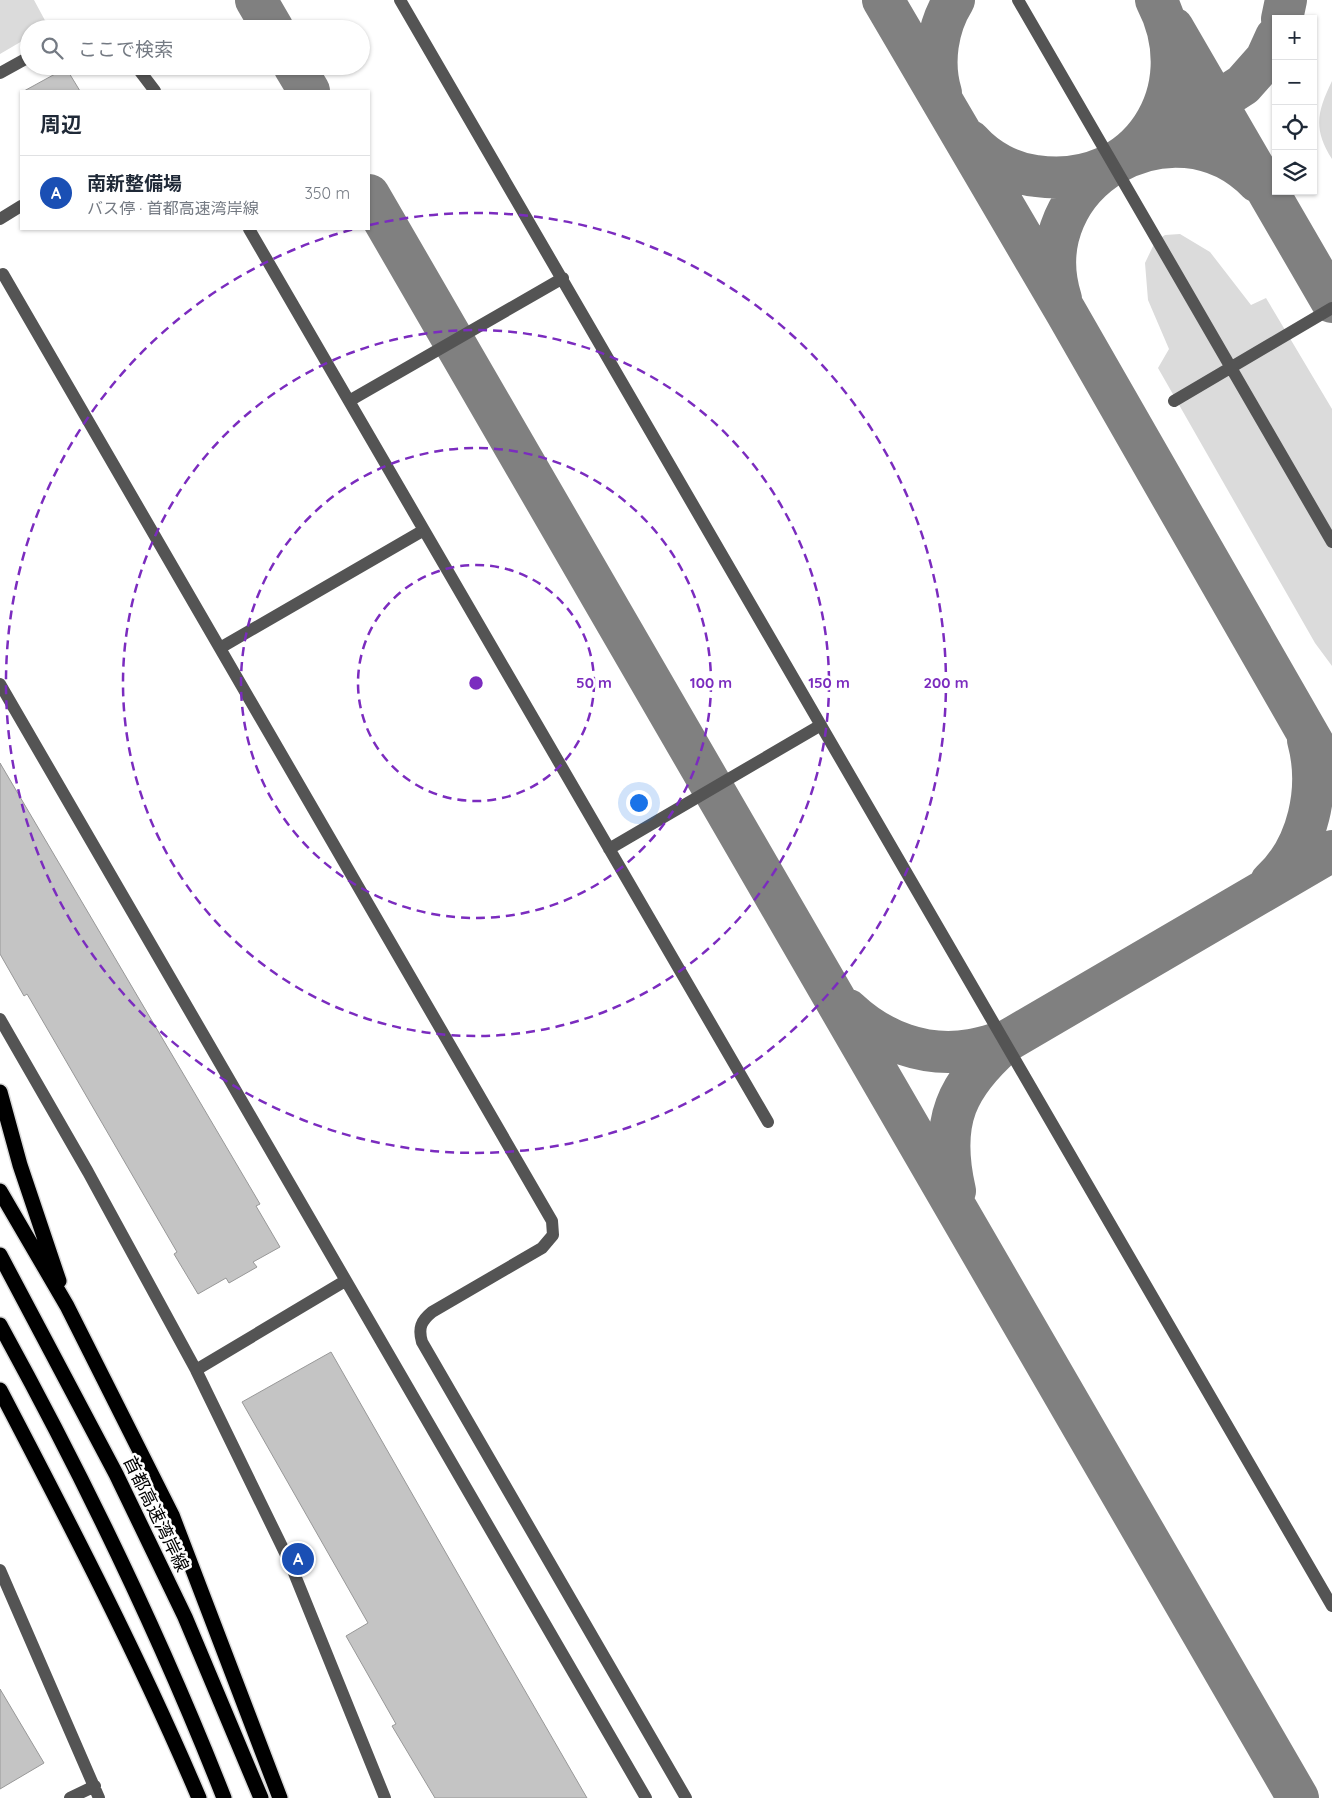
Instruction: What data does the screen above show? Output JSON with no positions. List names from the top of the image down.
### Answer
{
  "streets": {
    "highway": ["首都高速湾岸線"]
  },
  "page": {
    "map_buttons": ["+", "−"],
    "search": "ここで検索",
    "heading": "周辺",
    "list": [
      {
        "mark": "A",
        "name": "南新整備場",
        "note": "バス停 · 首都高速湾岸線",
        "value": "350 m"
      }
    ],
    "pins": "A"
  },
  "rings": [
    "50 m",
    "100 m",
    "150 m",
    "200 m"
  ]
}
